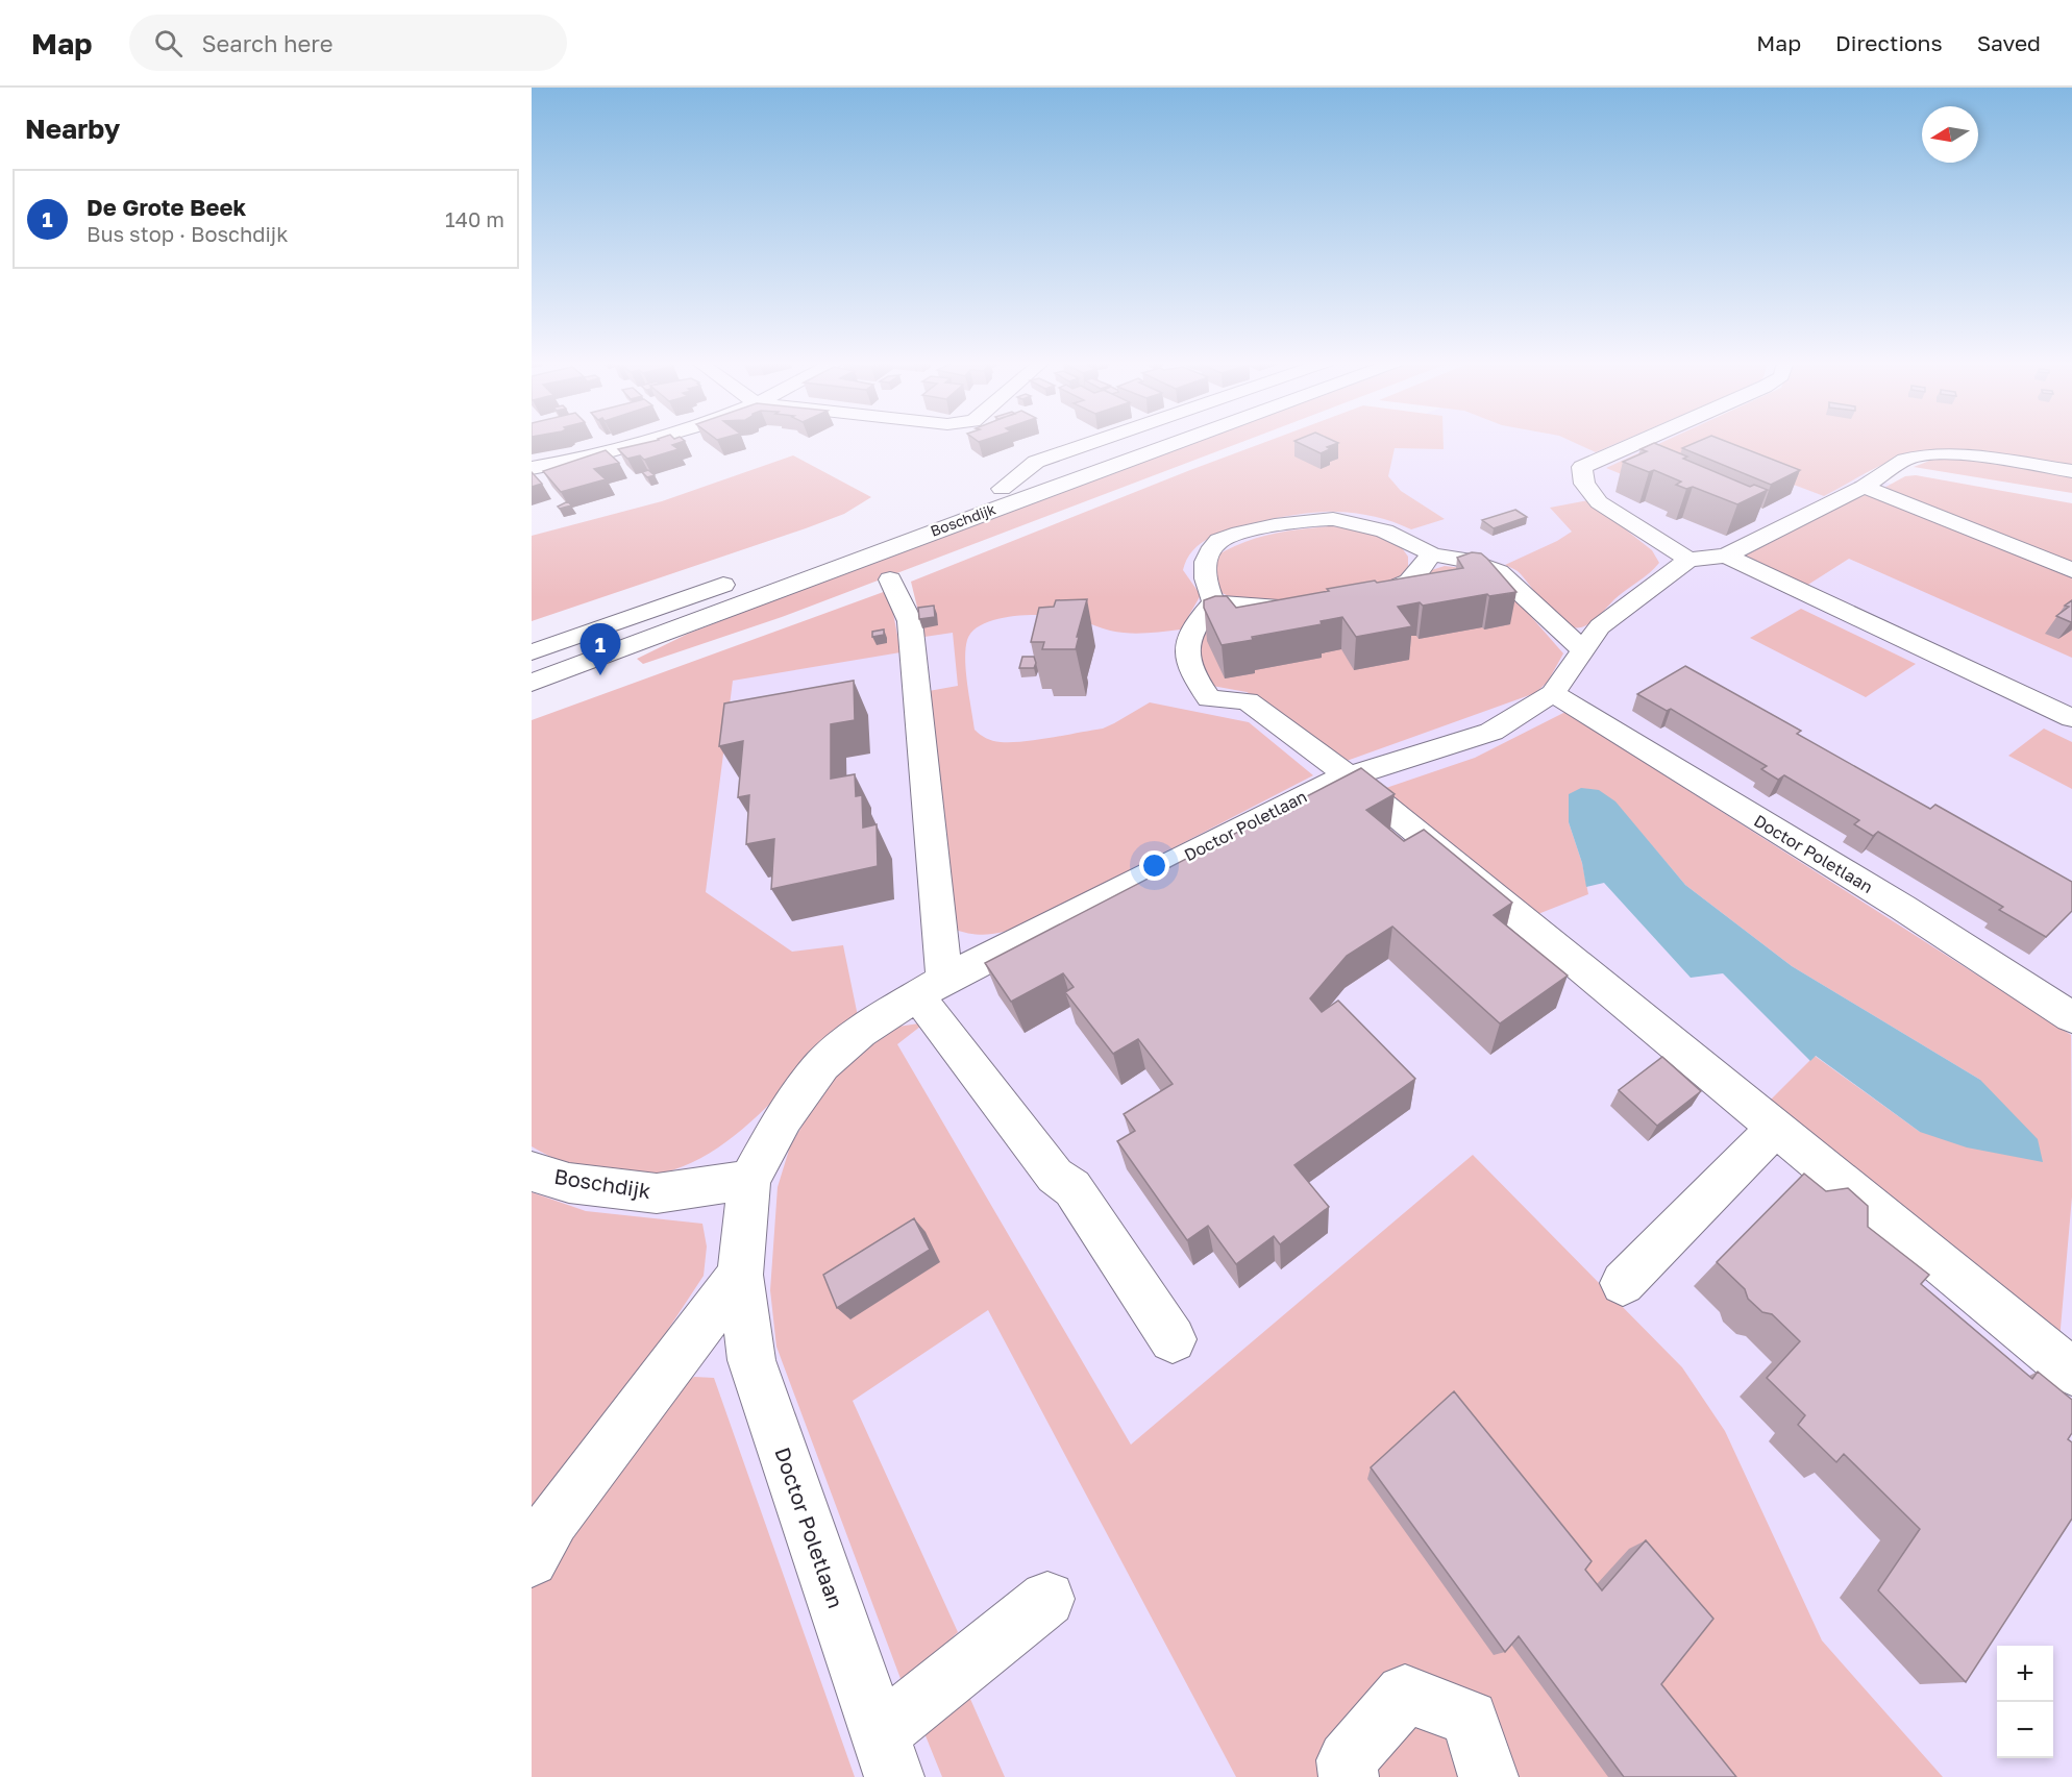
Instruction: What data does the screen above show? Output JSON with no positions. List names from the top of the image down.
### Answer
{
  "streets": {
    "street": ["Boschdijk", "Doctor Poletlaan"]
  },
  "crossings": [
    ["Boschdijk", "Doctor Poletlaan"]
  ],
  "north": "left",
  "page": {
    "header": "Map",
    "search": "Search here",
    "nav": ["Map", "Directions", "Saved"],
    "heading": "Nearby",
    "list": [
      {
        "mark": "1",
        "name": "De Grote Beek",
        "note": "Bus stop · Boschdijk",
        "value": "140 m"
      }
    ],
    "pins": "1",
    "map_buttons": ["+", "−"]
  }
}
